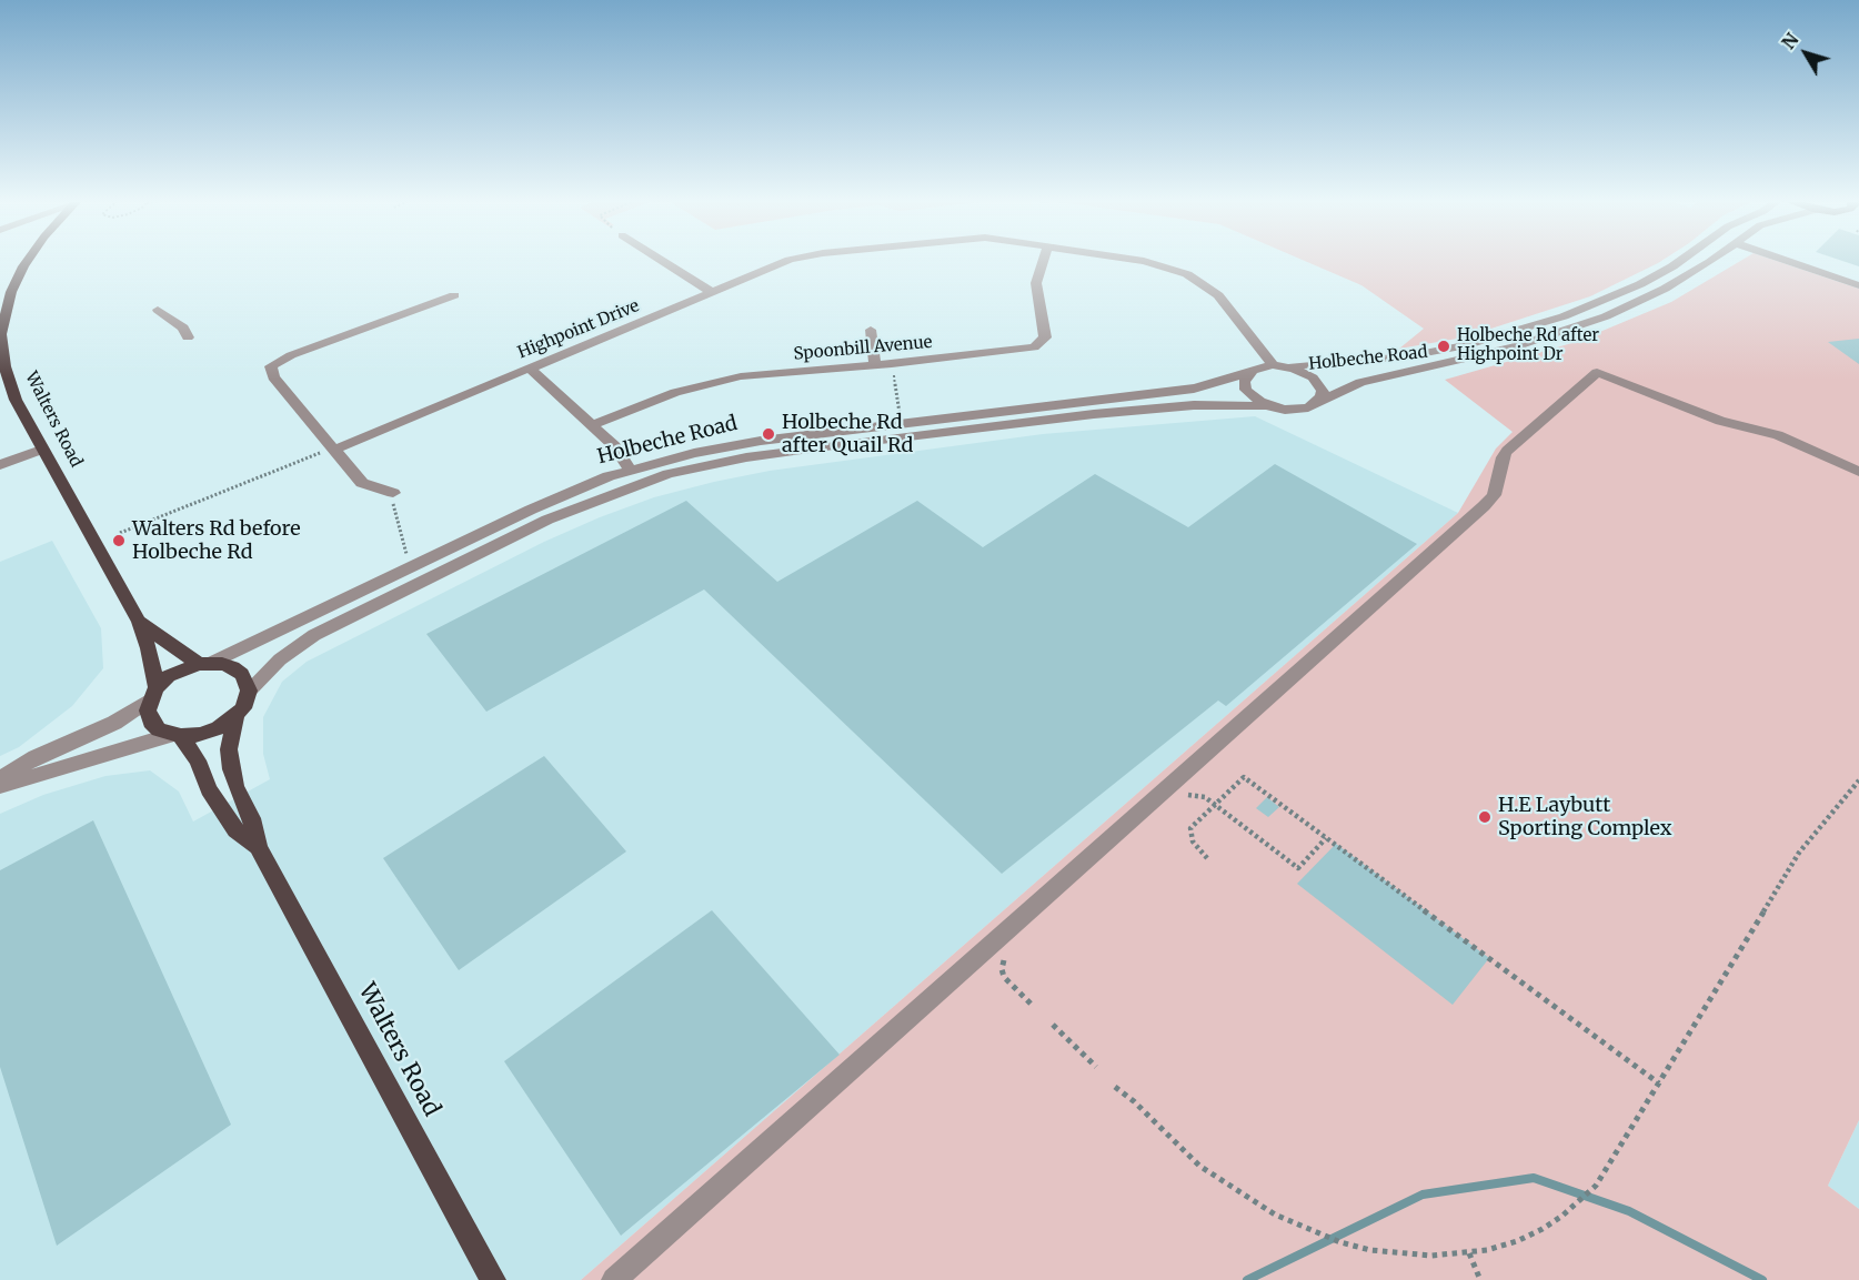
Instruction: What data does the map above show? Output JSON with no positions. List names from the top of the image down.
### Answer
{
  "streets": {
    "main road": ["Walters Road"],
    "street": ["Highpoint Drive", "Spoonbill Avenue", "Holbeche Road"]
  },
  "crossings": [
    ["Highpoint Drive", "Holbeche Road"],
    ["Holbeche Road", "Walters Road"]
  ],
  "places": [
    "Holbeche Rd after Highpoint Dr",
    "Holbeche Rd after Quail Rd",
    "Walters Rd before Holbeche Rd",
    "H.E Laybutt Sporting Complex"
  ],
  "north": "top left"
}
